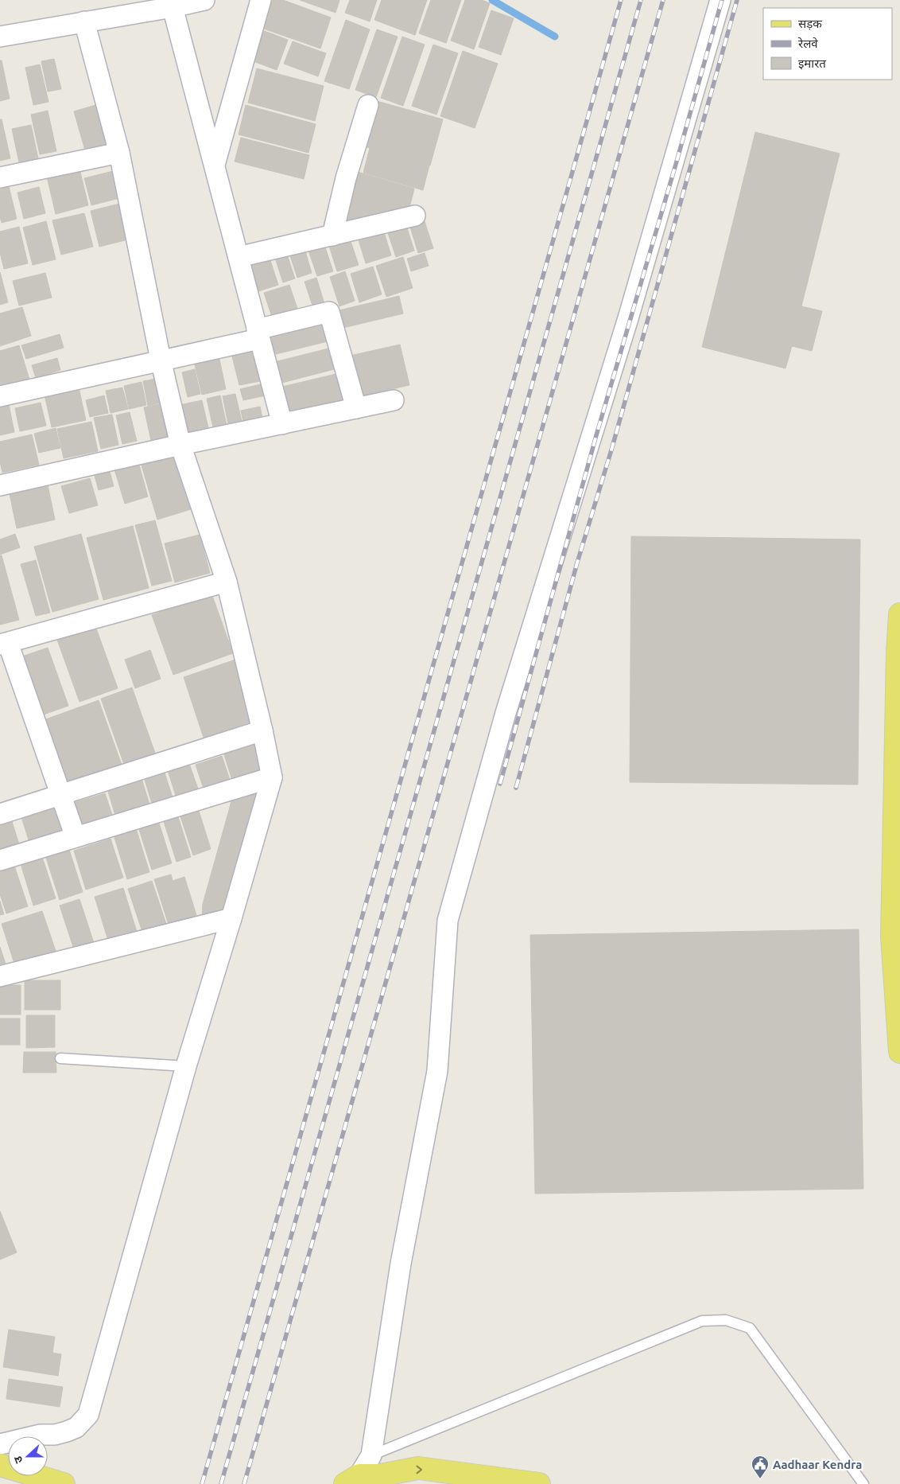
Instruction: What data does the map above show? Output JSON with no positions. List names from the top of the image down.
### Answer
{
  "places": {
    "public building": ["Aadhaar Kendra"]
  },
  "legend": ["सड़क", "रेलवे", "इमारत"],
  "north": "left"
}
